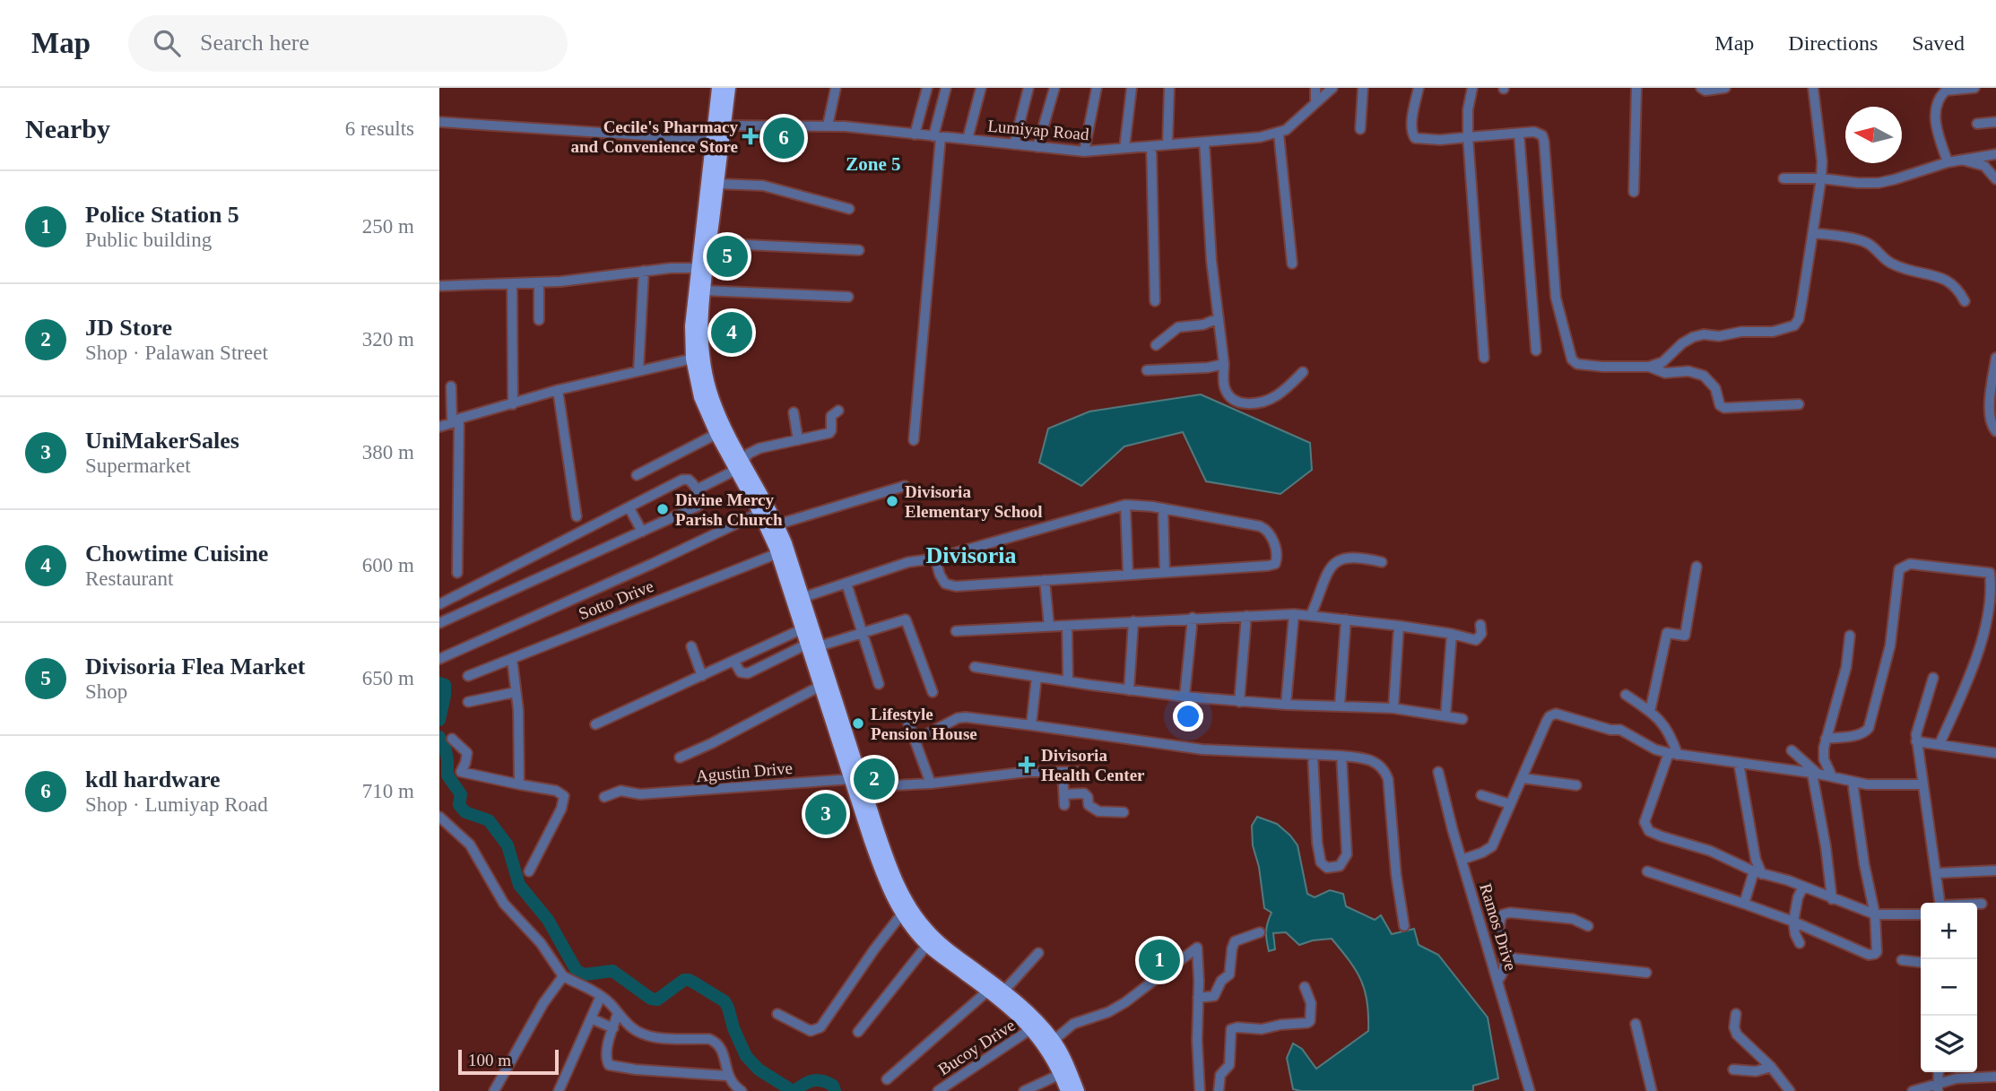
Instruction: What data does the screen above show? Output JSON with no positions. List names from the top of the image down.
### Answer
{
  "streets": {
    "street": [
      "Lumiyap Road",
      "Sotto Drive",
      "Agustin Drive",
      "Ramos Drive",
      "Bucoy Drive"
    ]
  },
  "districts": ["Zone 5", "Divisoria"],
  "places": {
    "health": ["Cecile's Pharmacy and Convenience Store", "Divisoria Health Center"],
    "other": ["Divisoria Elementary School", "Divine Mercy Parish Church", "Lifestyle Pension House"]
  },
  "scale_bar": "100 m",
  "north": "left",
  "page": {
    "header": "Map",
    "search": "Search here",
    "nav": ["Map", "Directions", "Saved"],
    "heading": ["Nearby", "6 results"],
    "pins": [
      "6",
      "5",
      "4",
      "2",
      "3",
      "1"
    ],
    "list": [
      {
        "mark": "1",
        "name": "Police Station 5",
        "note": "Public building",
        "value": "250 m"
      },
      {
        "mark": "2",
        "name": "JD Store",
        "note": "Shop · Palawan Street",
        "value": "320 m"
      },
      {
        "mark": "3",
        "name": "UniMakerSales",
        "note": "Supermarket",
        "value": "380 m"
      },
      {
        "mark": "4",
        "name": "Chowtime Cuisine",
        "note": "Restaurant",
        "value": "600 m"
      },
      {
        "mark": "5",
        "name": "Divisoria Flea Market",
        "note": "Shop",
        "value": "650 m"
      },
      {
        "mark": "6",
        "name": "kdl hardware",
        "note": "Shop · Lumiyap Road",
        "value": "710 m"
      }
    ],
    "map_buttons": ["+", "−"],
    "scale": "100 m"
  }
}
